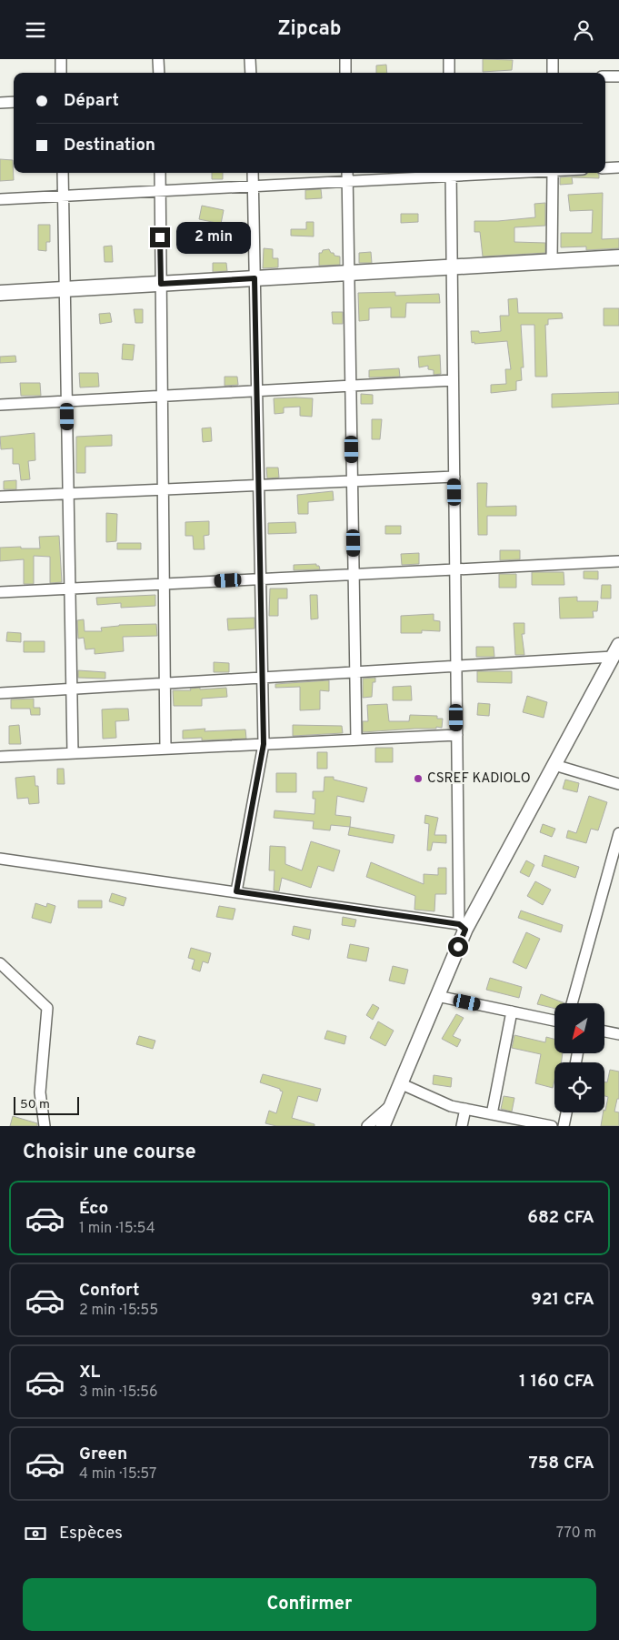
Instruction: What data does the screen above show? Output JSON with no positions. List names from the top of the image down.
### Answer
{
  "places": ["CSREF KADIOLO"],
  "scale_bar": "50 m",
  "north": "bottom left",
  "page": {
    "header": "Zipcab",
    "banner": ["Départ", "Destination"],
    "bubble": "2 min",
    "scale": "50 m",
    "heading": "Choisir une course",
    "list": [
      {
        "name": "Éco",
        "note": "1 min · 15:54",
        "value": "682 CFA"
      },
      {
        "name": "Confort",
        "note": "2 min · 15:55",
        "value": "921 CFA"
      },
      {
        "name": "XL",
        "note": "3 min · 15:56",
        "value": "1 160 CFA"
      },
      {
        "name": "Green",
        "note": "4 min · 15:57",
        "value": "758 CFA"
      }
    ],
    "pay": ["Espèces", "770 m"],
    "buttons": "Confirmer"
  }
}
